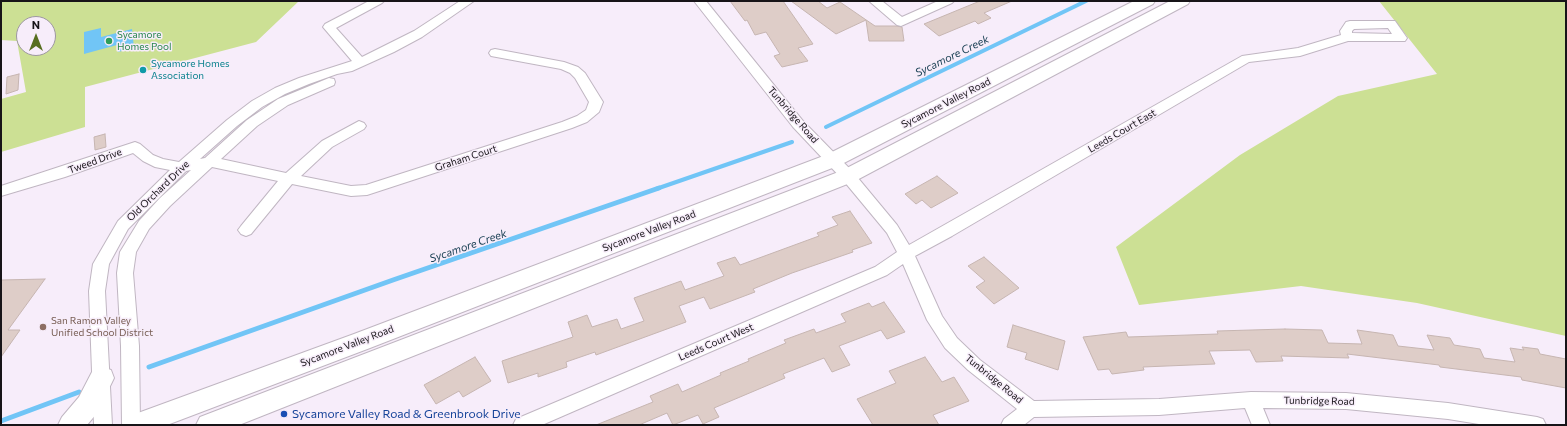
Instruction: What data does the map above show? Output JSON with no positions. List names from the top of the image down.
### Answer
{
  "streets": {
    "main road": ["Sycamore Valley Road"],
    "street": [
      "Tunbridge Road",
      "Leeds Court East",
      "Graham Court",
      "Tweed Drive",
      "Old Orchard Drive",
      "Leeds Court West"
    ]
  },
  "crossings": [
    ["Sycamore Valley Road", "Tunbridge Road"],
    ["Tunbridge Road", "Leeds Court East"],
    ["Tunbridge Road", "Leeds Court West"],
    ["Leeds Court East", "Leeds Court West"],
    ["Graham Court", "Tweed Drive"],
    ["Graham Court", "Old Orchard Drive"],
    ["Tweed Drive", "Old Orchard Drive"]
  ],
  "water": ["Sycamore Creek"],
  "places": [
    "Sycamore Homes Pool",
    "Sycamore Homes Association",
    "San Ramon Valley Unified School District",
    "Sycamore Valley Road & Greenbrook Drive"
  ],
  "north": "top"
}
